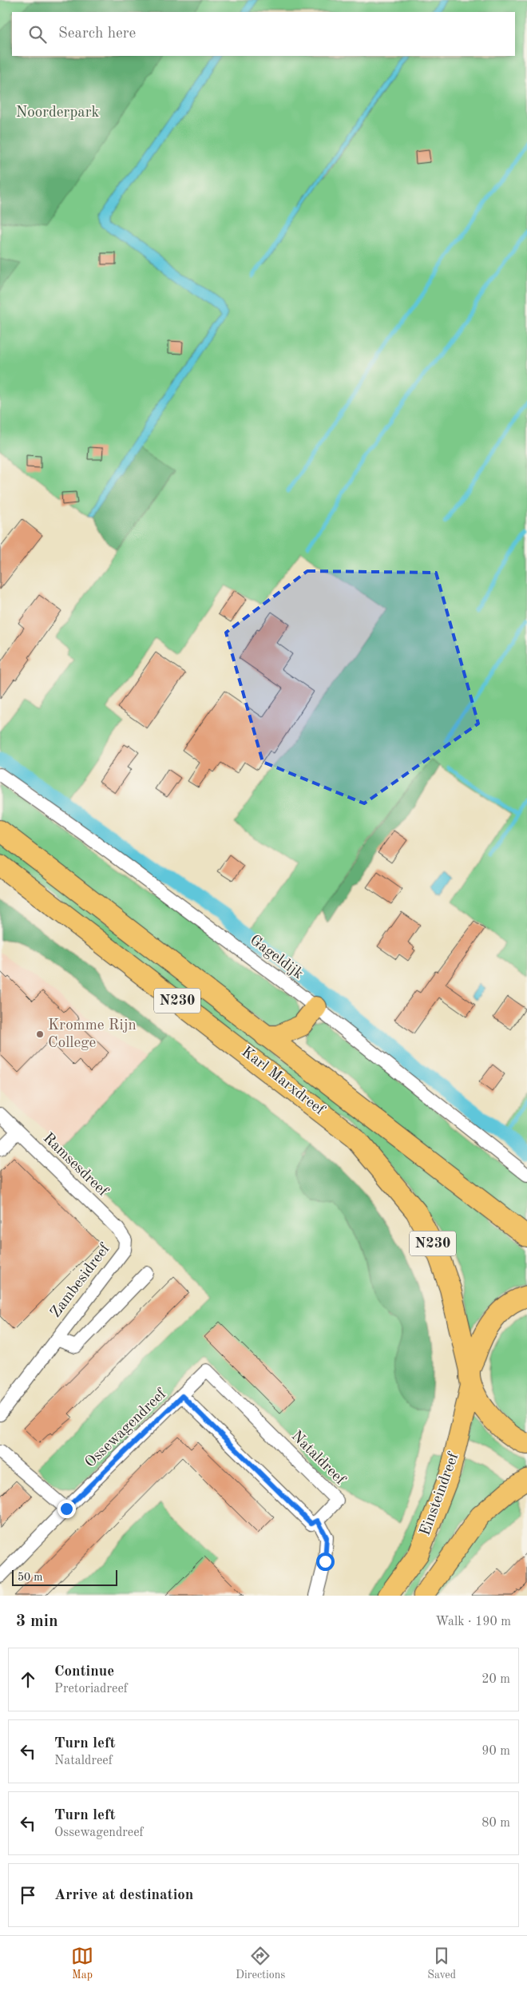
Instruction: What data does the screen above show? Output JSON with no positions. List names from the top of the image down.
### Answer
{
  "streets": {
    "highway": ["N230", "Karl Marxdreef"],
    "main road": ["Einsteindreef"],
    "street": [
      "Gageldijk",
      "Ramsesdreef",
      "Zambesidreef",
      "Ossewagendreef",
      "Nataldreef"
    ]
  },
  "crossings": [
    ["N230", "Karl Marxdreef"],
    ["N230", "Einsteindreef"],
    ["Karl Marxdreef", "Einsteindreef"],
    ["Ramsesdreef", "Zambesidreef"],
    ["Ossewagendreef", "Nataldreef"]
  ],
  "parks": ["Noorderpark"],
  "places": ["Kromme Rijn College"],
  "scale_bar": "50 m",
  "page": {
    "search": "Search here",
    "scale": "50 m",
    "heading": ["3 min", "Walk · 190 m"],
    "list": [
      ["Continue", "Pretoriadreef", "20 m"],
      ["Turn left", "Nataldreef", "90 m"],
      ["Turn left", "Ossewagendreef", "80 m"],
      "Arrive at destination"
    ],
    "nav": ["Map", "Directions", "Saved"]
  }
}
